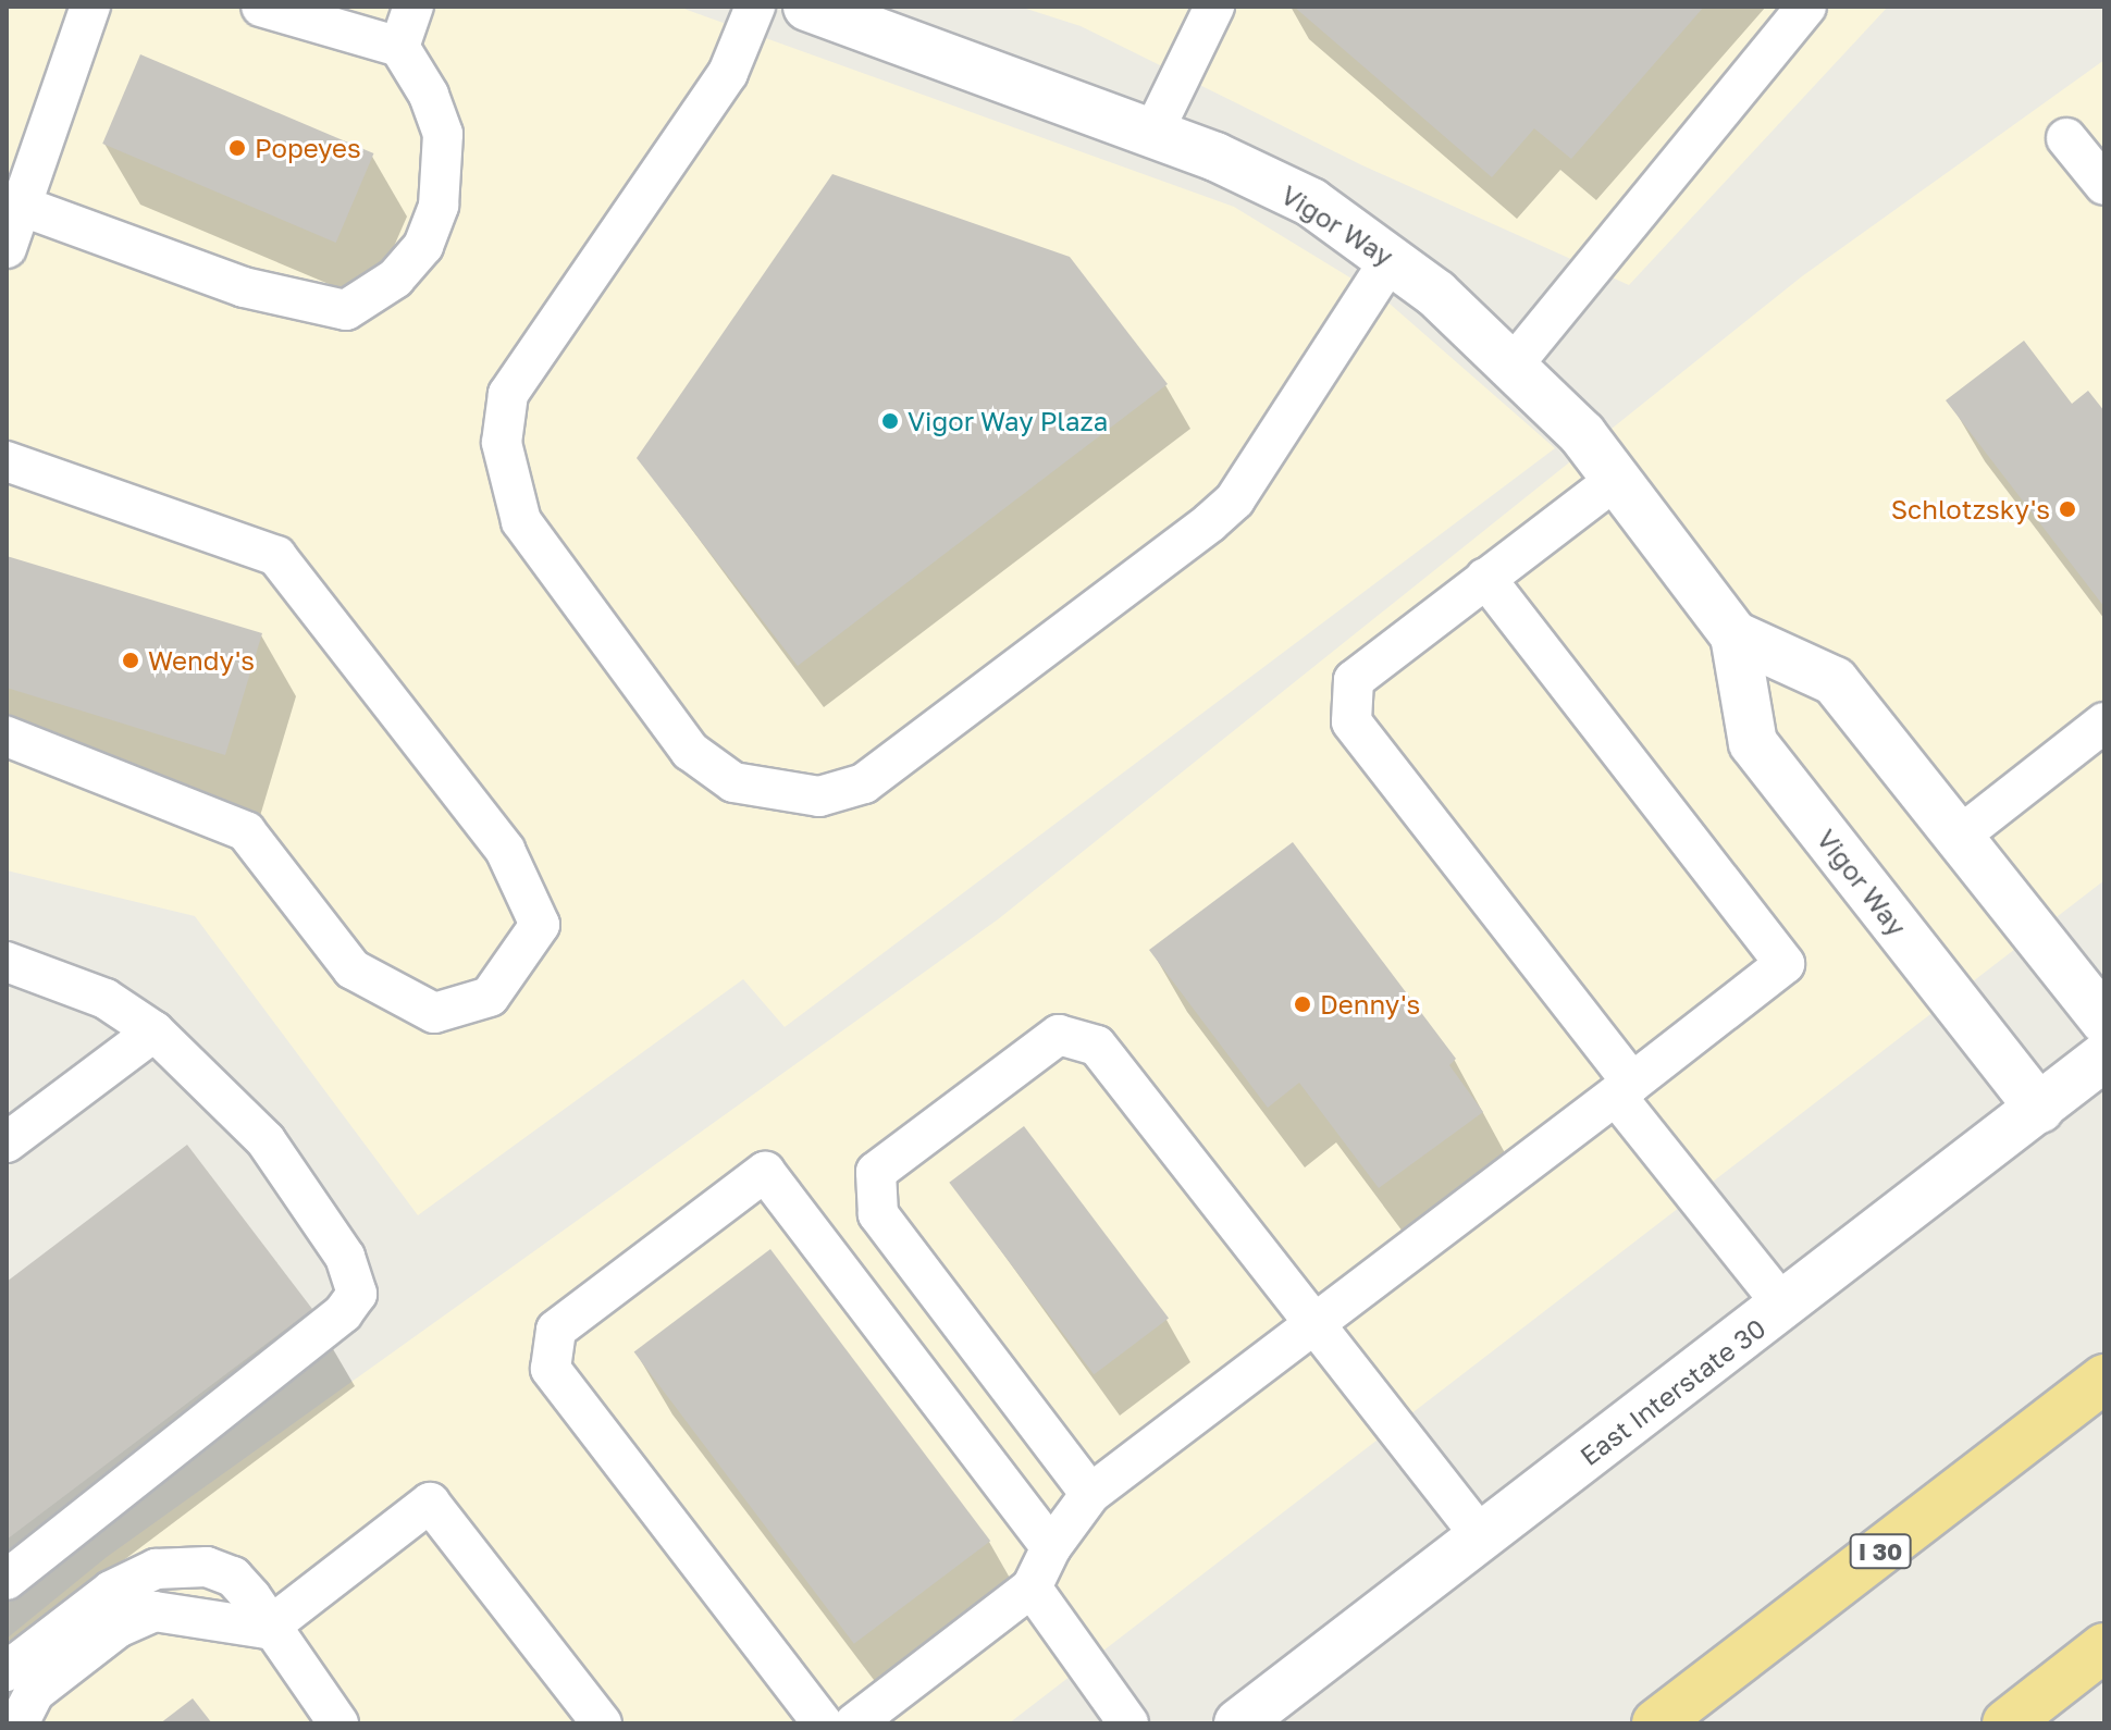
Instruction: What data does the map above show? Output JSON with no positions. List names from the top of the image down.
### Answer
{
  "streets": {
    "highway": ["I 30"],
    "street": ["Vigor Way", "East Interstate 30"]
  },
  "crossings": [
    ["Vigor Way", "East Interstate 30"]
  ],
  "places": [
    "Popeyes",
    "Vigor Way Plaza",
    "Schlotzsky's",
    "Wendy's",
    "Denny's"
  ]
}
